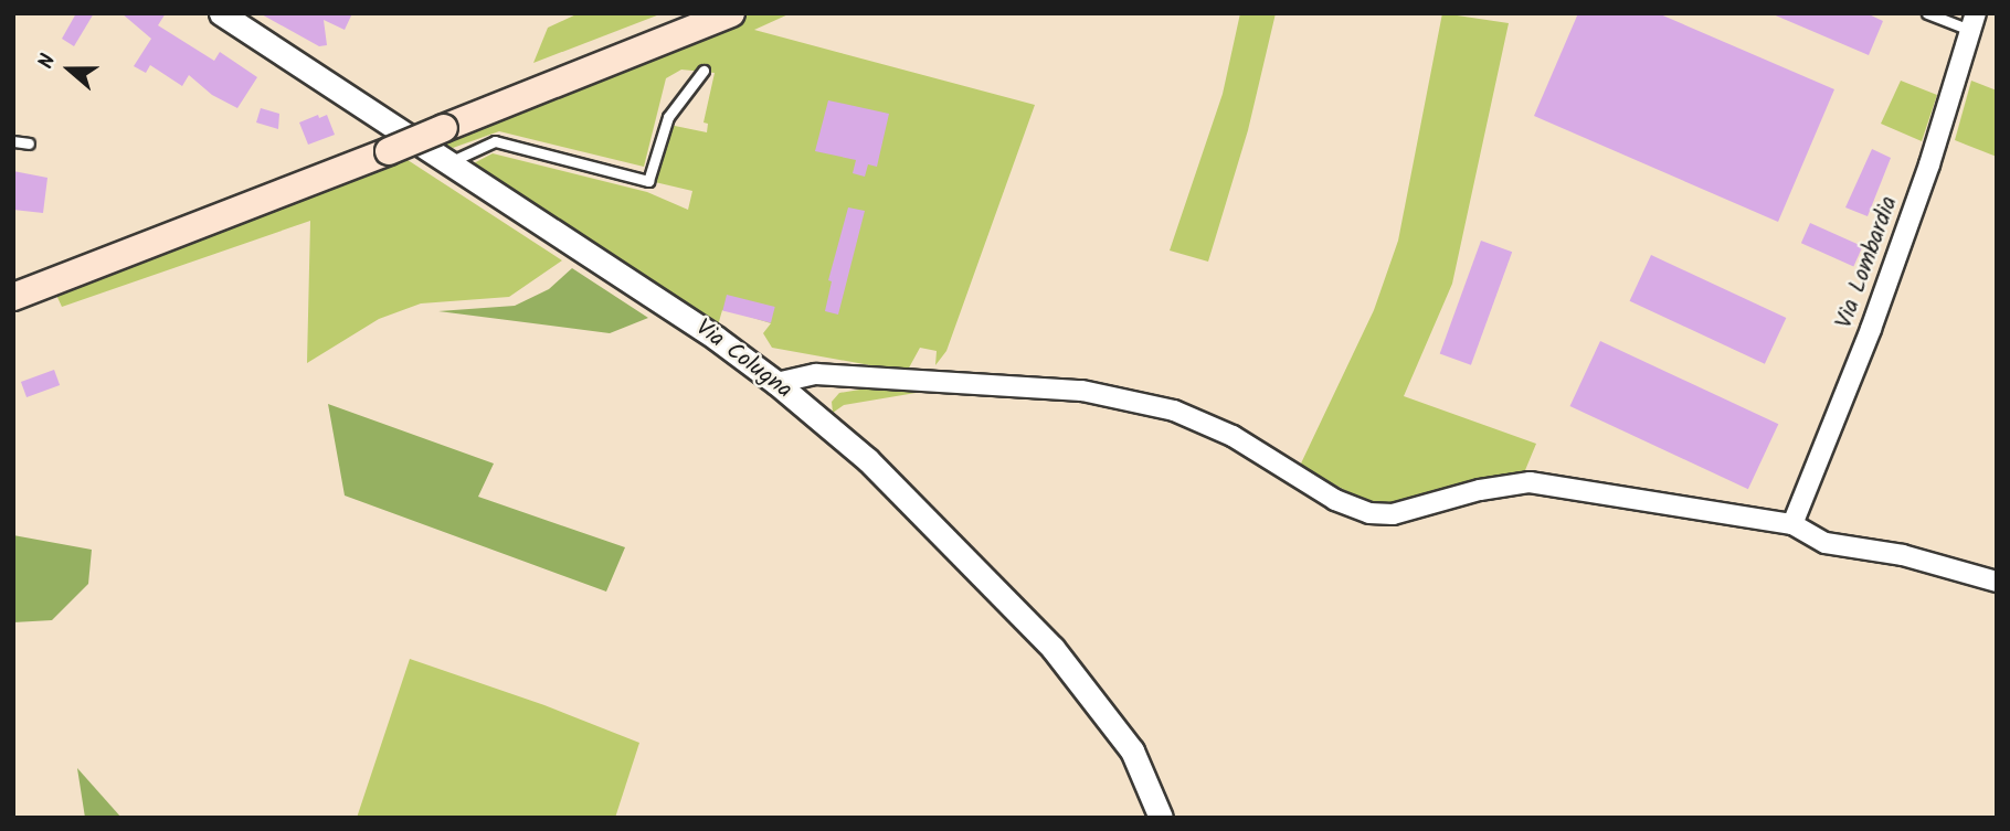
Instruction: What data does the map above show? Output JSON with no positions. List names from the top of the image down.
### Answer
{
  "streets": {
    "street": ["Via Lombardia", "Via Colugna"]
  },
  "north": "left"
}
